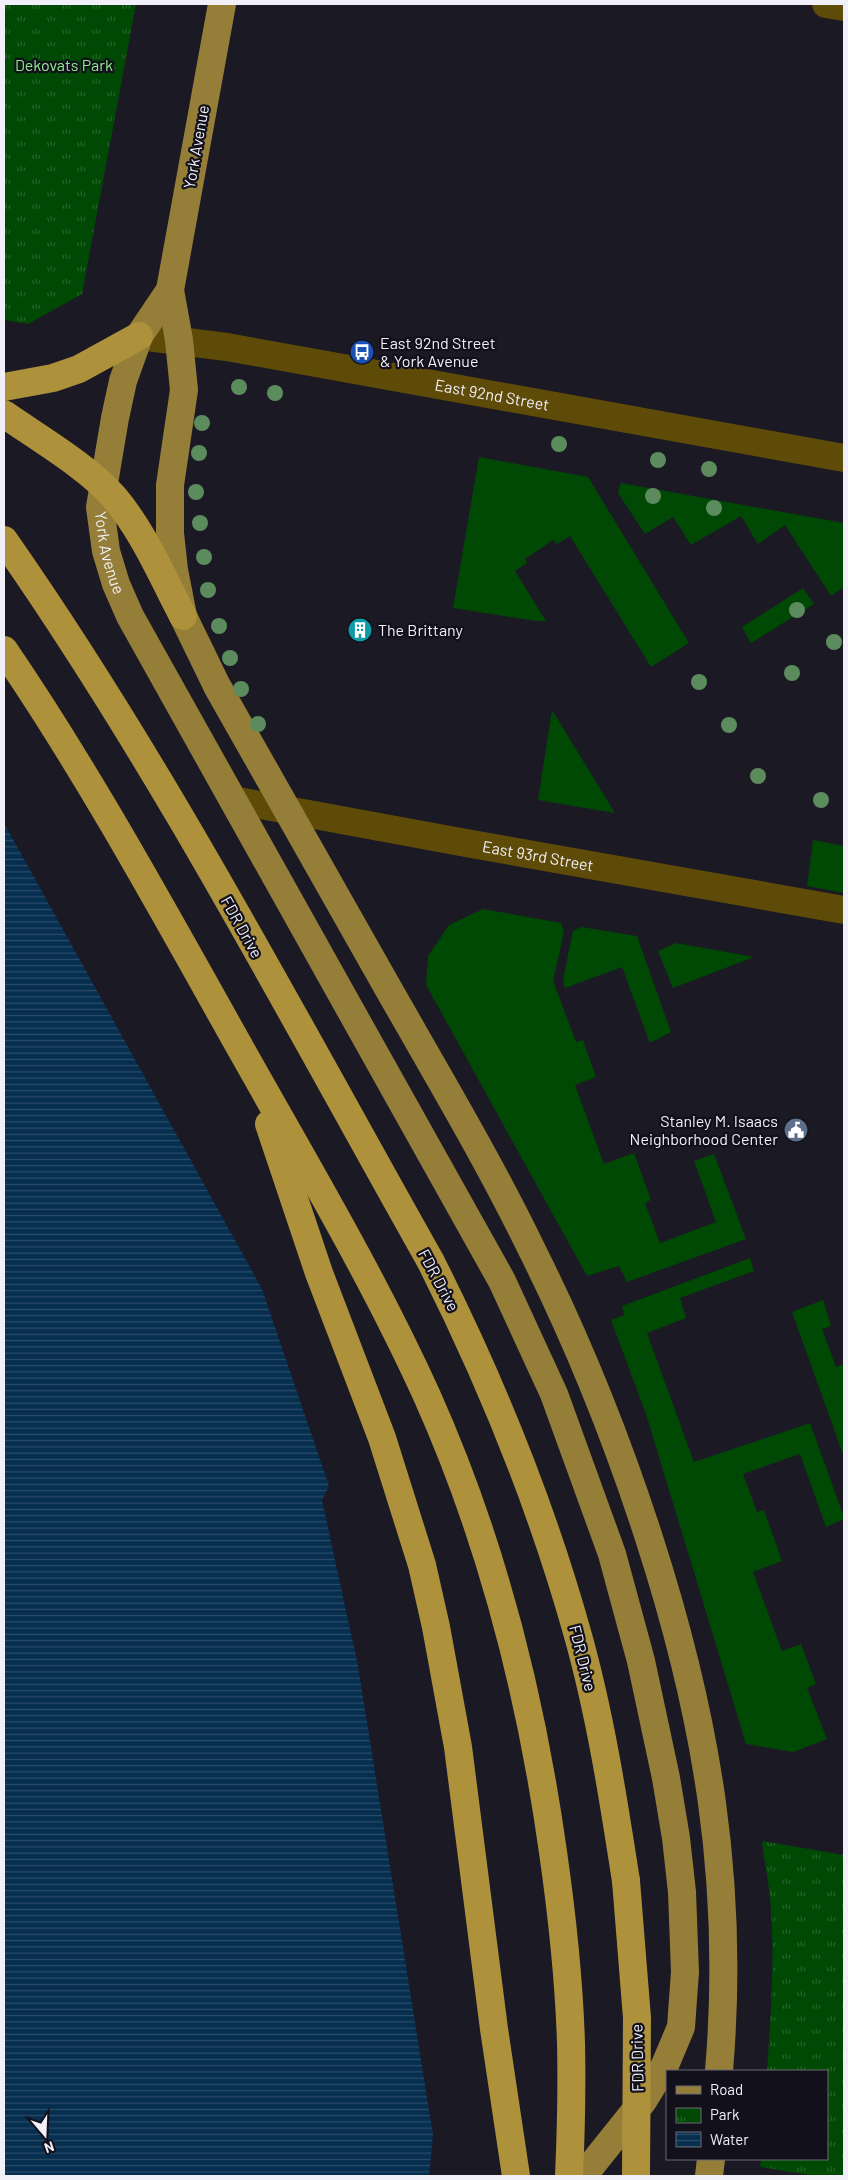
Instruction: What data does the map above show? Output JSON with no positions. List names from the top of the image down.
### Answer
{
  "streets": {
    "highway": ["FDR Drive"],
    "main road": ["York Avenue"],
    "street": ["East 92nd Street", "East 93rd Street"]
  },
  "crossings": [
    ["York Avenue", "East 92nd Street"],
    ["York Avenue", "East 93rd Street"],
    ["York Avenue", "FDR Drive"],
    ["East 93rd Street", "FDR Drive"]
  ],
  "parks": ["Dekovats Park"],
  "places": {
    "bus stop": ["East 92nd Street & York Avenue"],
    "building": ["The Brittany"],
    "public building": ["Stanley M. Isaacs Neighborhood Center"]
  },
  "legend": ["Road", "Park", "Water"],
  "north": "bottom"
}
